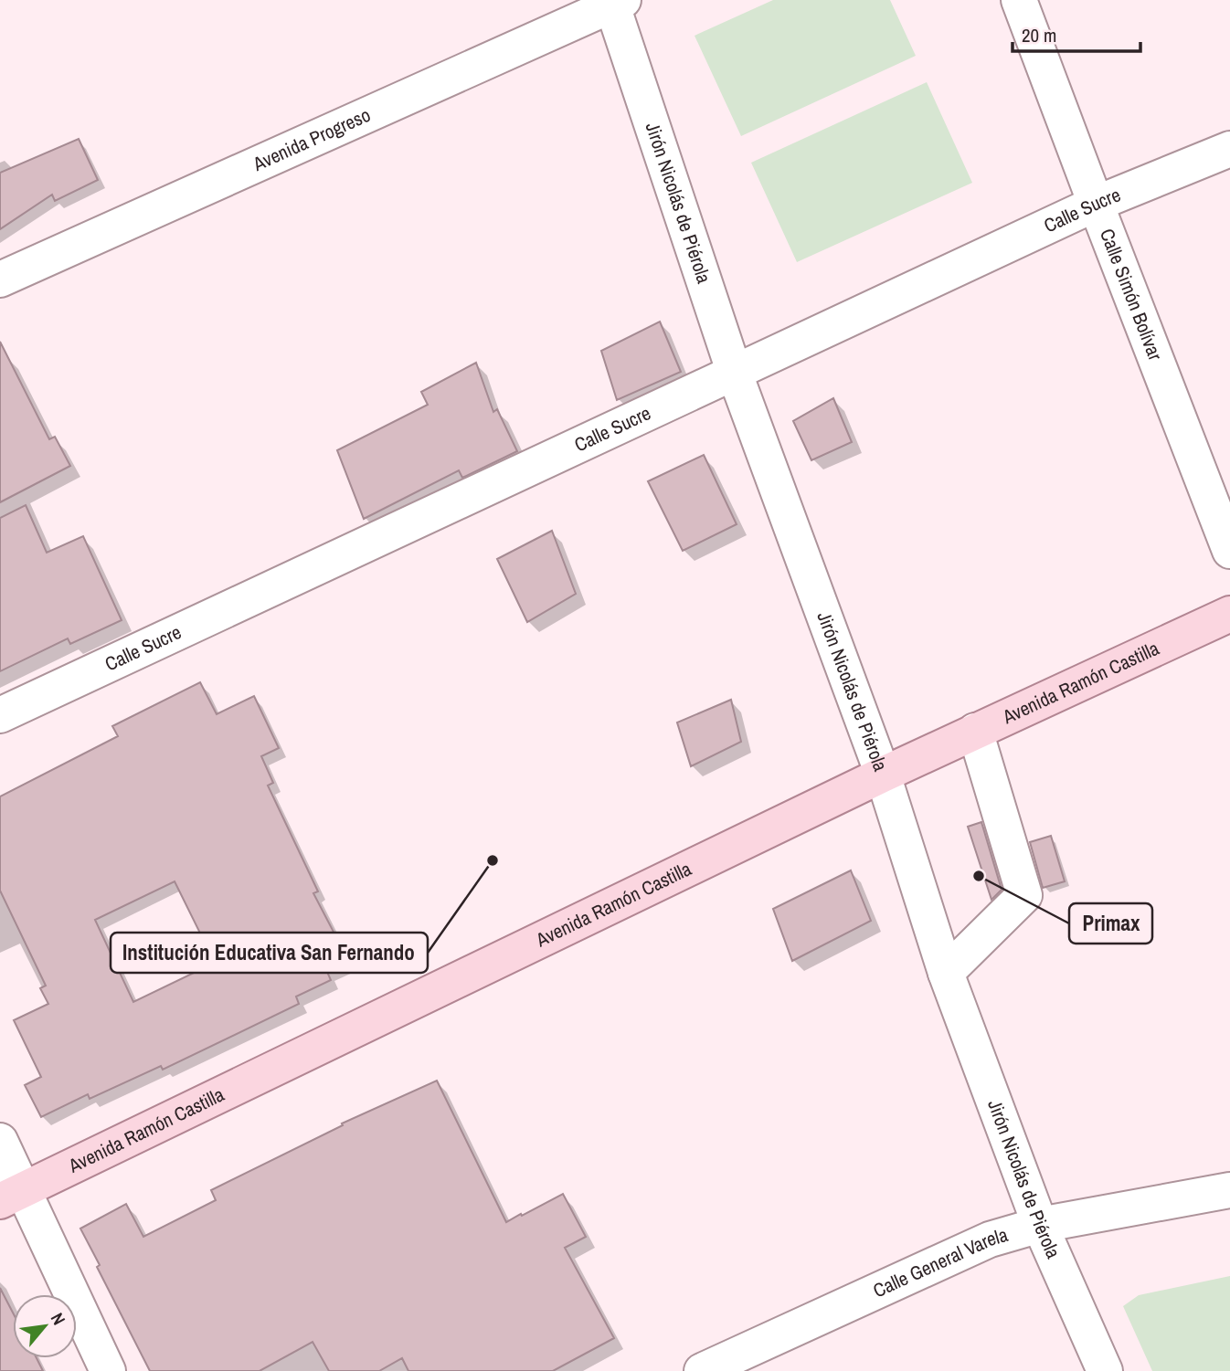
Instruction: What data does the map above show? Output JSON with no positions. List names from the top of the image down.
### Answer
{
  "streets": {
    "main road": ["Avenida Ramón Castilla"],
    "street": [
      "Avenida Progreso",
      "Jirón Nicolás de Piérola",
      "Calle Sucre",
      "Calle Simón Bolívar",
      "Calle General Varela"
    ]
  },
  "crossings": [
    ["Avenida Progreso", "Jirón Nicolás de Piérola"],
    ["Jirón Nicolás de Piérola", "Calle Sucre"],
    ["Jirón Nicolás de Piérola", "Avenida Ramón Castilla"],
    ["Jirón Nicolás de Piérola", "Calle General Varela"],
    ["Calle Sucre", "Calle Simón Bolívar"]
  ],
  "places": ["Institución Educativa San Fernando", "Primax"],
  "scale_bar": "20 m",
  "north": "top right"
}
